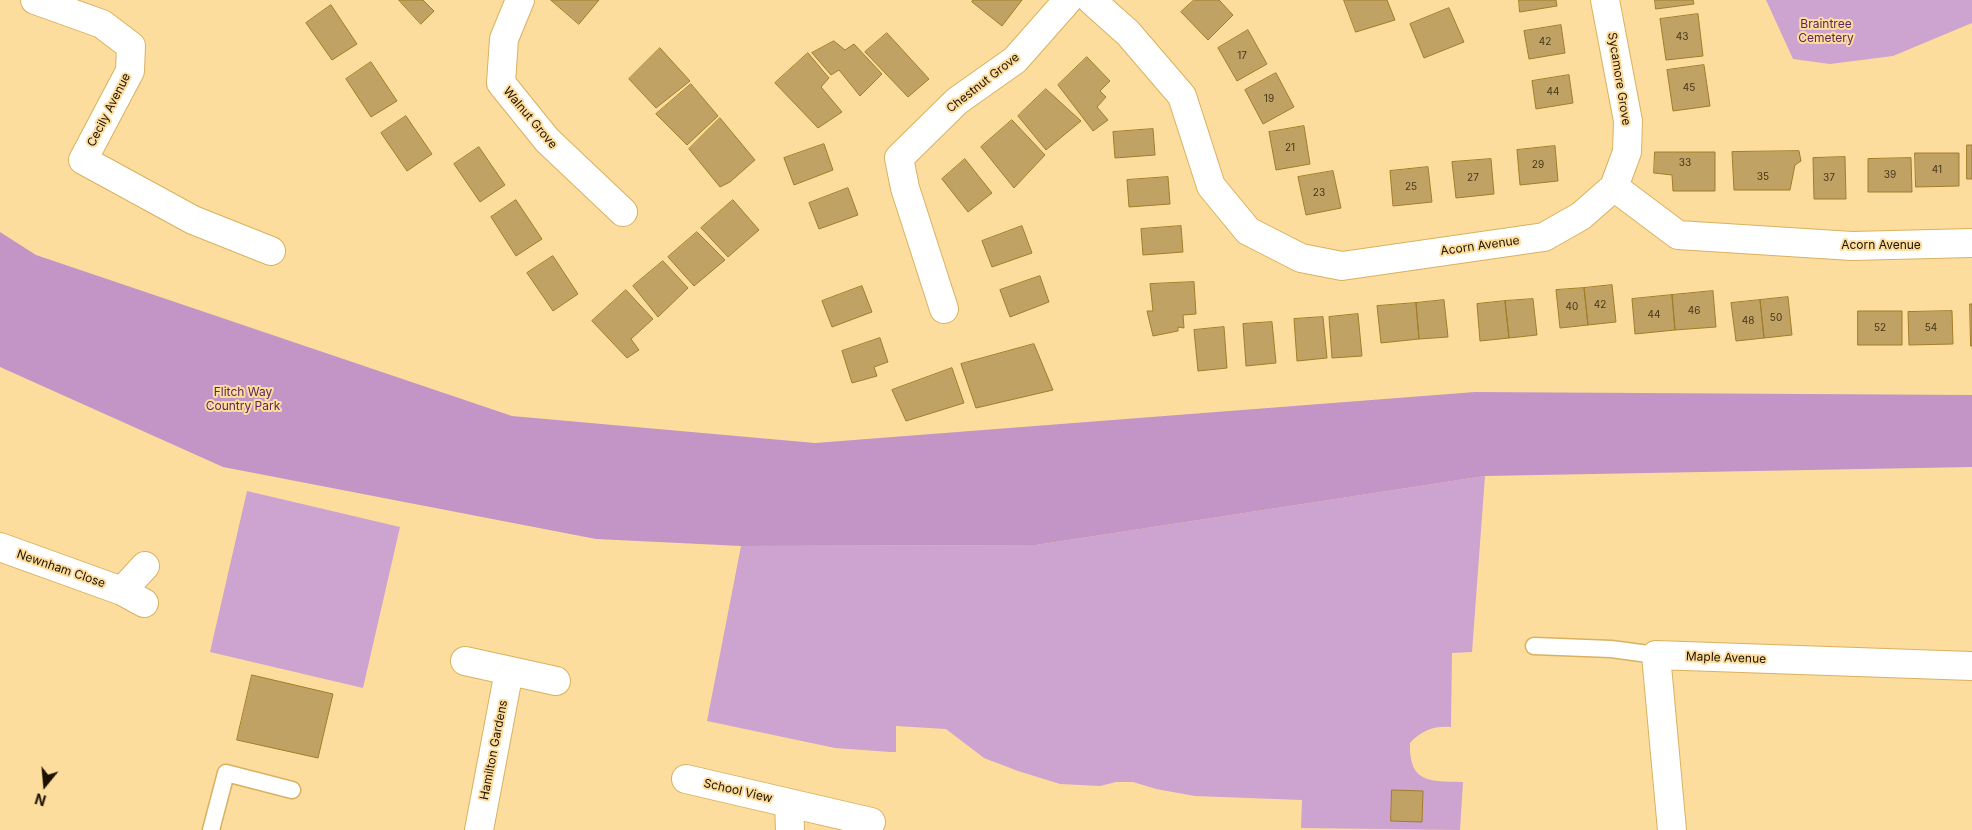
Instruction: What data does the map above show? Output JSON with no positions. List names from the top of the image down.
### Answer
{
  "streets": {
    "street": [
      "Sycamore Grove",
      "Chestnut Grove",
      "Cecily Avenue",
      "Walnut Grove",
      "Acorn Avenue",
      "Newnham Close",
      "Maple Avenue",
      "Hamilton Gardens",
      "School View"
    ]
  },
  "crossings": [
    ["Sycamore Grove", "Acorn Avenue"]
  ],
  "parks": ["Braintree Cemetery", "Flitch Way Country Park"],
  "house_numbers": [
    "43",
    "42",
    "17",
    "45",
    "44",
    "19",
    "21",
    "33",
    "29",
    "41",
    "39",
    "35",
    "27",
    "37",
    "25",
    "23",
    "42",
    "40",
    "46",
    "44",
    "50",
    "48",
    "52",
    "54"
  ],
  "north": "bottom"
}
